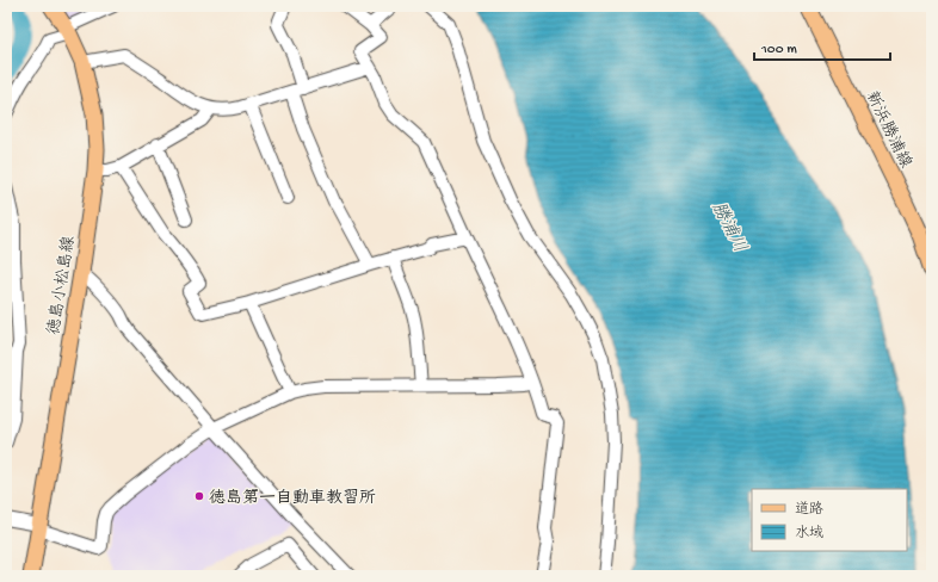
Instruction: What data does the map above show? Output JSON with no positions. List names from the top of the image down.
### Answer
{
  "streets": {
    "main road": ["新浜勝浦線", "徳島小松島線"]
  },
  "water": ["勝浦川"],
  "places": ["徳島第一自動車教習所"],
  "legend": ["道路", "水域"],
  "scale_bar": "100 m"
}
